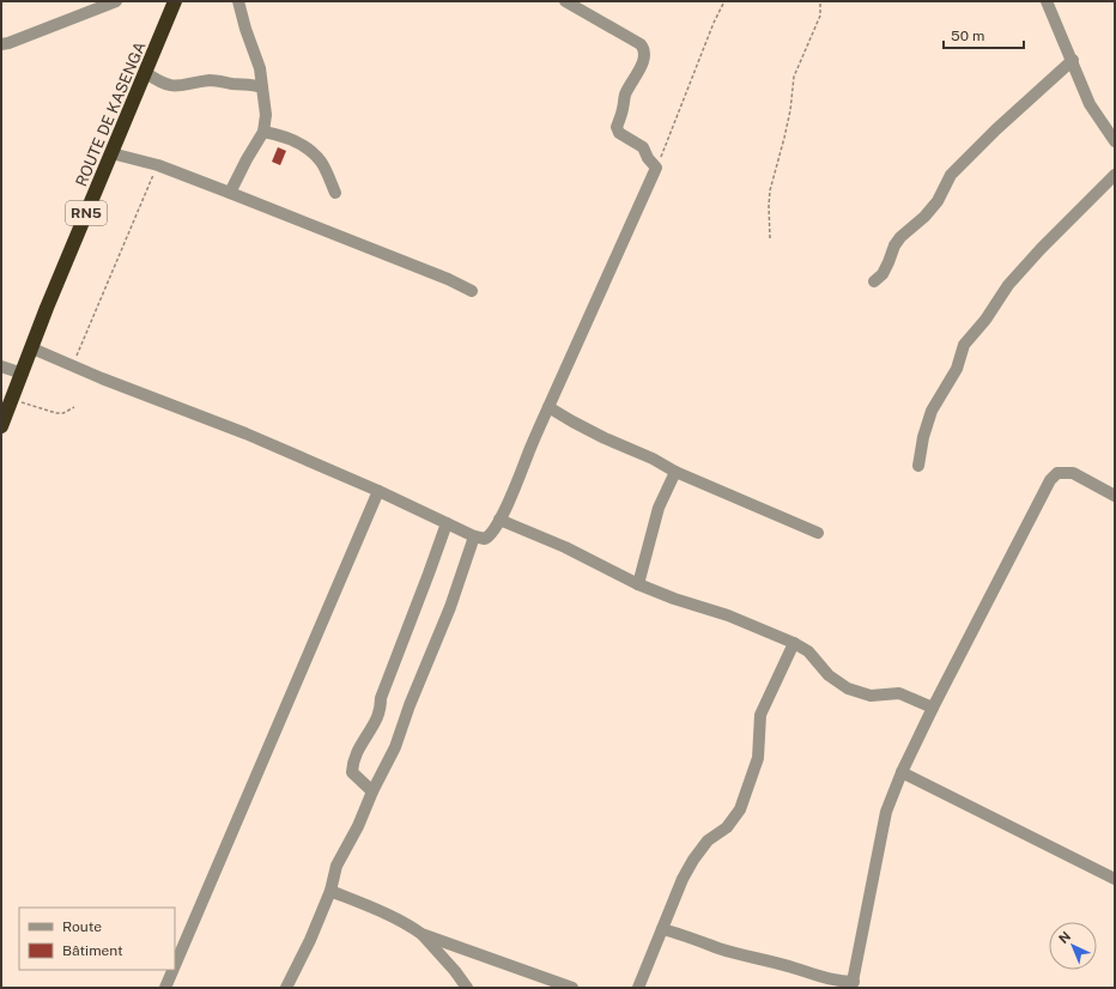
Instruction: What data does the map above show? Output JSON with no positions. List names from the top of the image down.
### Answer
{
  "streets": {
    "highway": ["ROUTE DE KASENGA", "RN5"]
  },
  "legend": ["Route", "Bâtiment"],
  "scale_bar": "50 m",
  "north": "top left"
}
